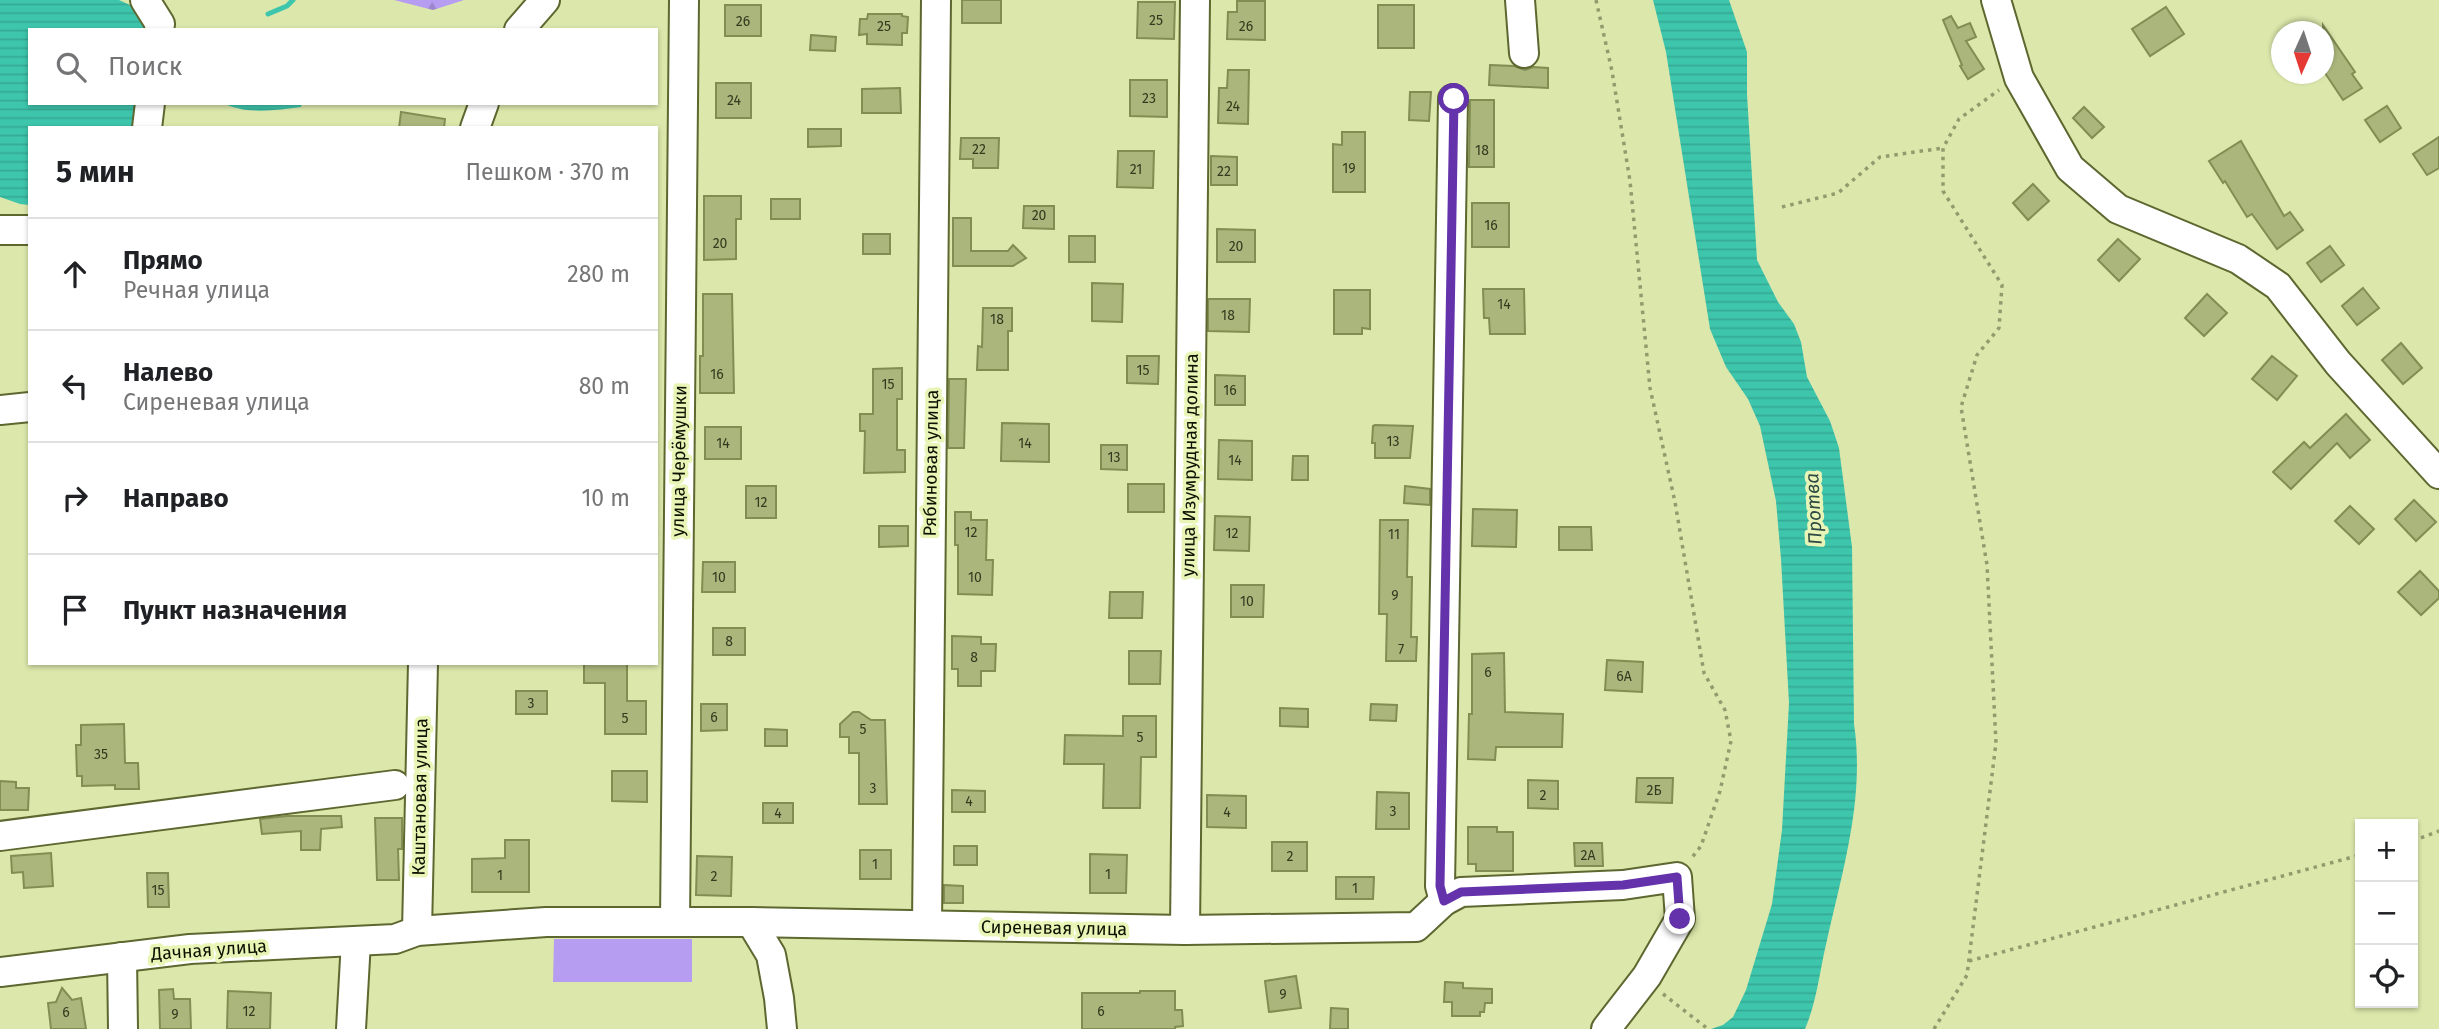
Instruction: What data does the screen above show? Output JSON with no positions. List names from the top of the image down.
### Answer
{
  "streets": {
    "street": [
      "улица Черёмушки",
      "Рябиновая улица",
      "улица Изумрудная долина",
      "Каштановая улица",
      "Сиреневая улица",
      "Дачная улица"
    ]
  },
  "crossings": [
    ["улица Черёмушки", "Сиреневая улица"],
    ["Рябиновая улица", "Сиреневая улица"],
    ["улица Изумрудная долина", "Сиреневая улица"],
    ["Каштановая улица", "Сиреневая улица"],
    ["Каштановая улица", "Дачная улица"],
    ["Сиреневая улица", "Дачная улица"]
  ],
  "water": ["Протва"],
  "house_numbers": [
    "25",
    "26",
    "25",
    "26",
    "23",
    "24",
    "24",
    "22",
    "18",
    "19",
    "21",
    "22",
    "20",
    "16",
    "20",
    "20",
    "14",
    "18",
    "18",
    "15",
    "16",
    "15",
    "16",
    "13",
    "14",
    "14",
    "13",
    "14",
    "12",
    "12",
    "12",
    "11",
    "10",
    "10",
    "9",
    "10",
    "8",
    "7",
    "8",
    "6",
    "6А",
    "3",
    "6",
    "5",
    "5",
    "5",
    "35",
    "3",
    "2Б",
    "2",
    "4",
    "3",
    "4",
    "4",
    "2А",
    "2",
    "1",
    "1",
    "1",
    "2",
    "1",
    "15",
    "9",
    "12",
    "6",
    "6",
    "9"
  ],
  "north": "bottom",
  "page": {
    "search": "Поиск",
    "heading": ["5 мин", "Пешком · 370 m"],
    "list": [
      ["Прямо", "Речная улица", "280 m"],
      ["Налево", "Сиреневая улица", "80 m"],
      ["Направо", "10 m"],
      "Пункт назначения"
    ],
    "map_buttons": ["+", "−"]
  }
}
